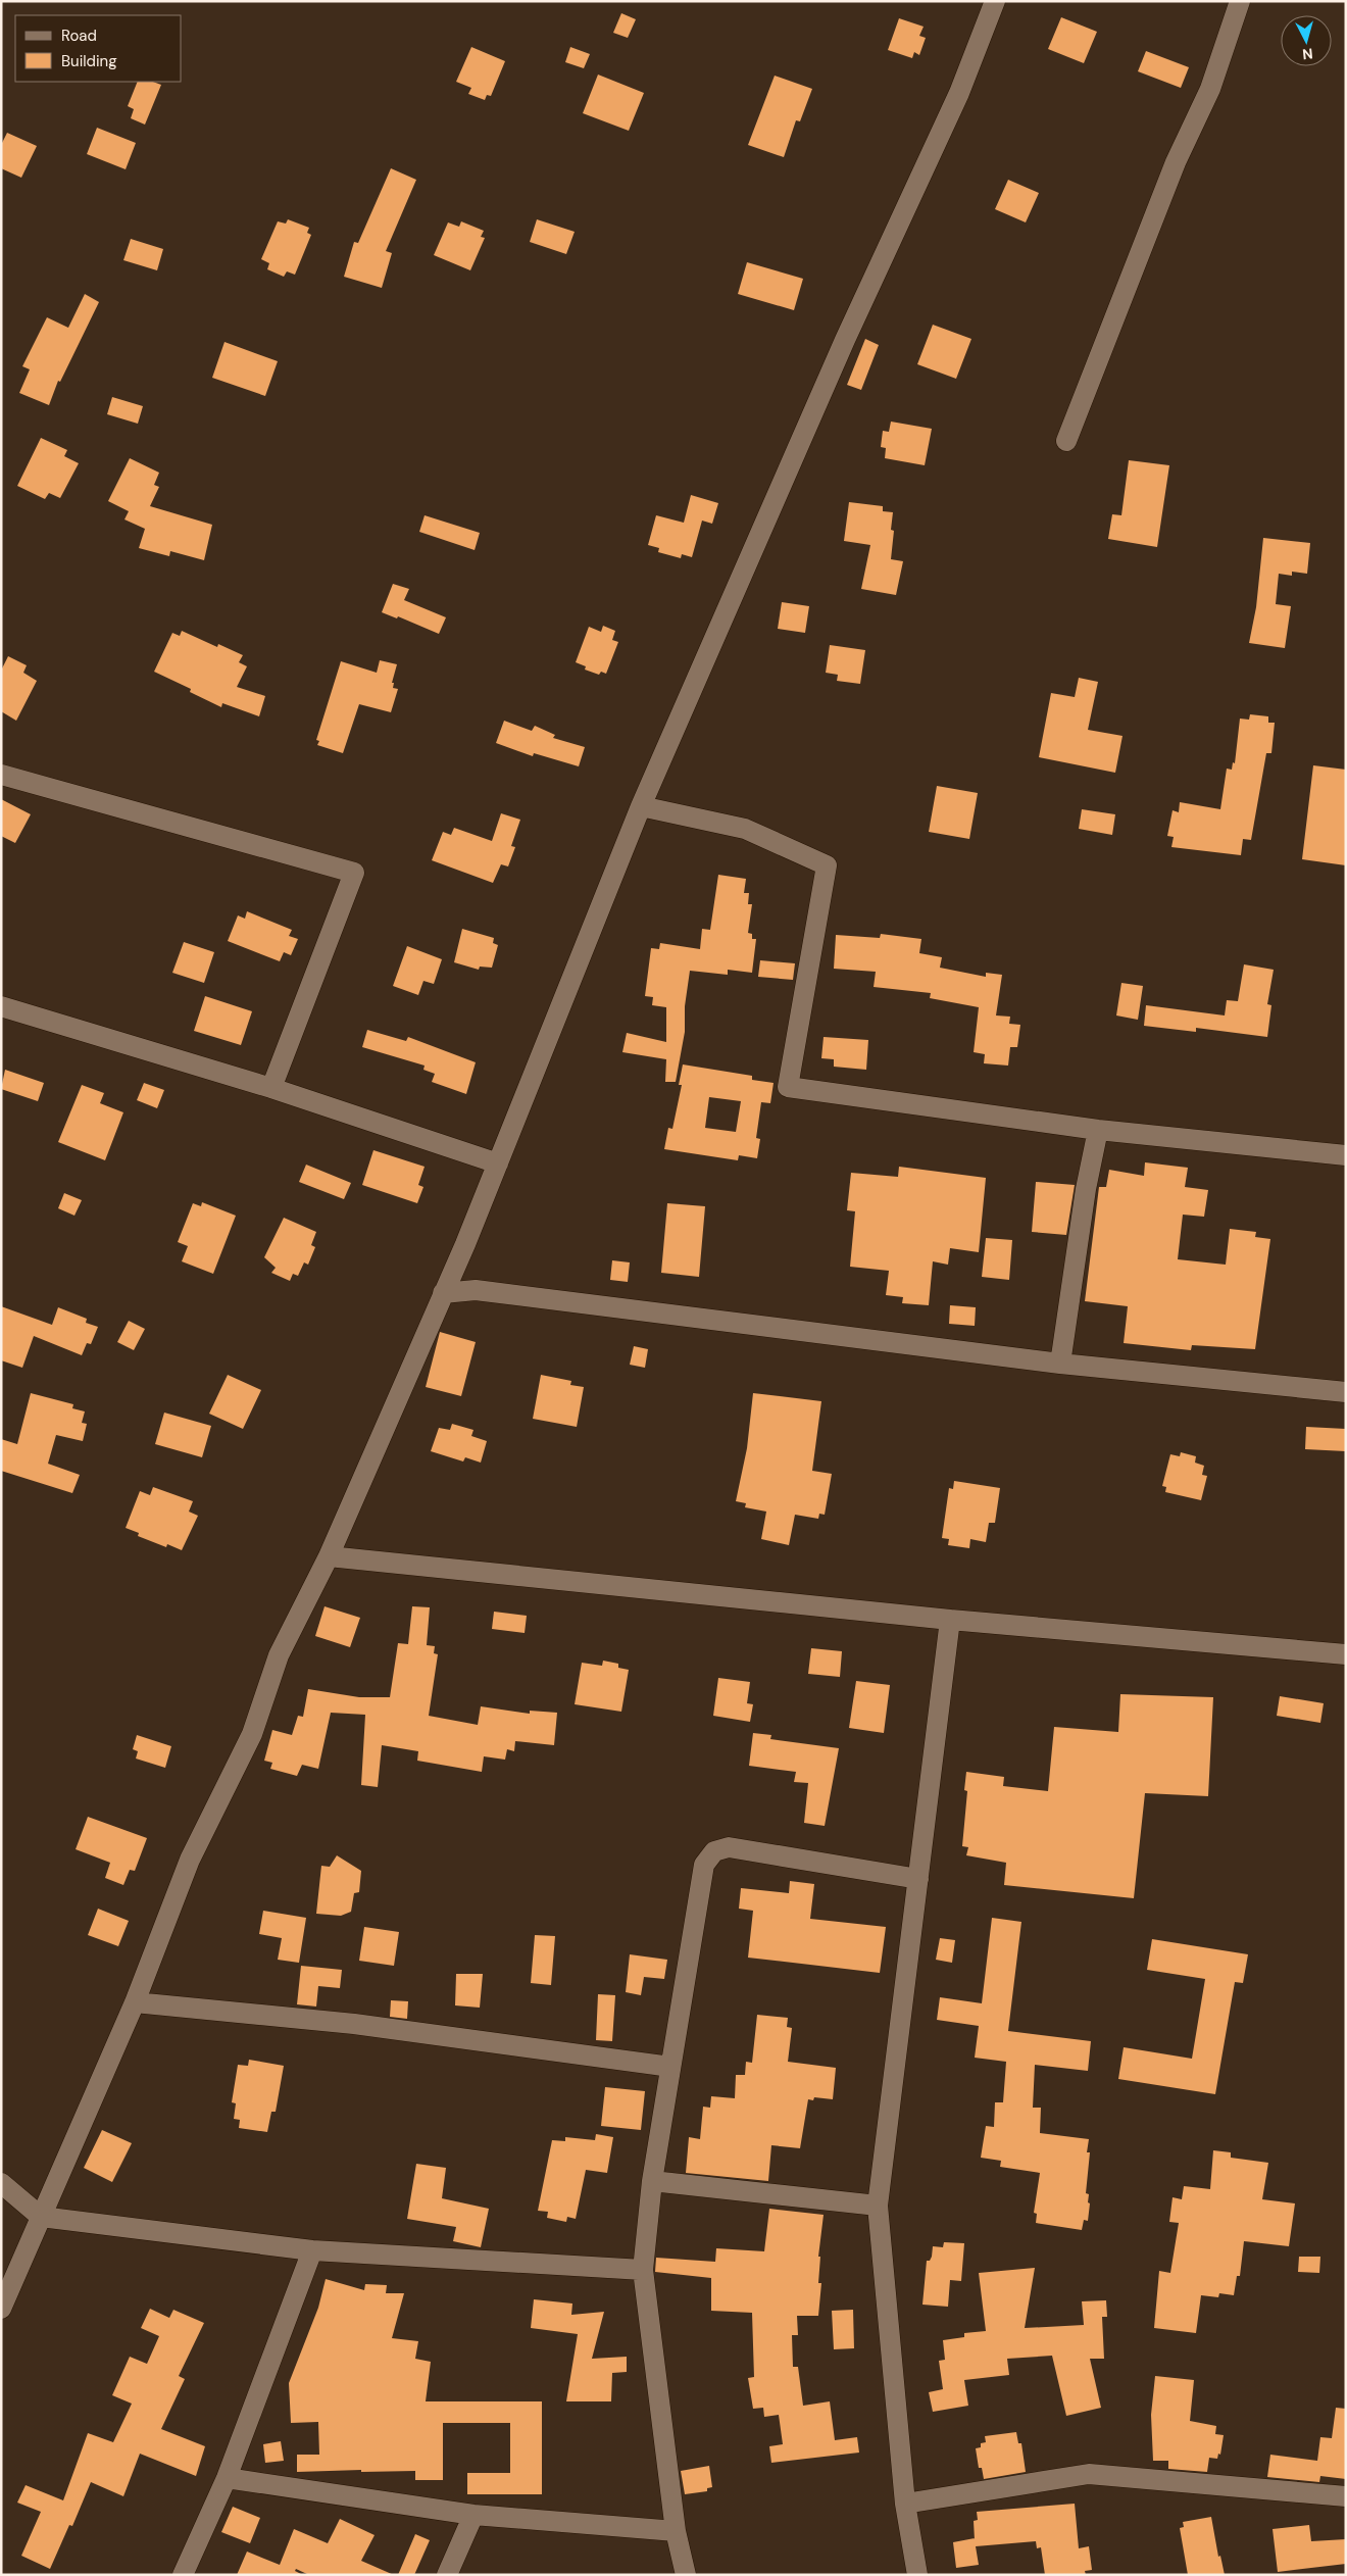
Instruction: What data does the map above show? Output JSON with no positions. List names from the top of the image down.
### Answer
{
  "legend": ["Road", "Building"],
  "north": "bottom"
}
